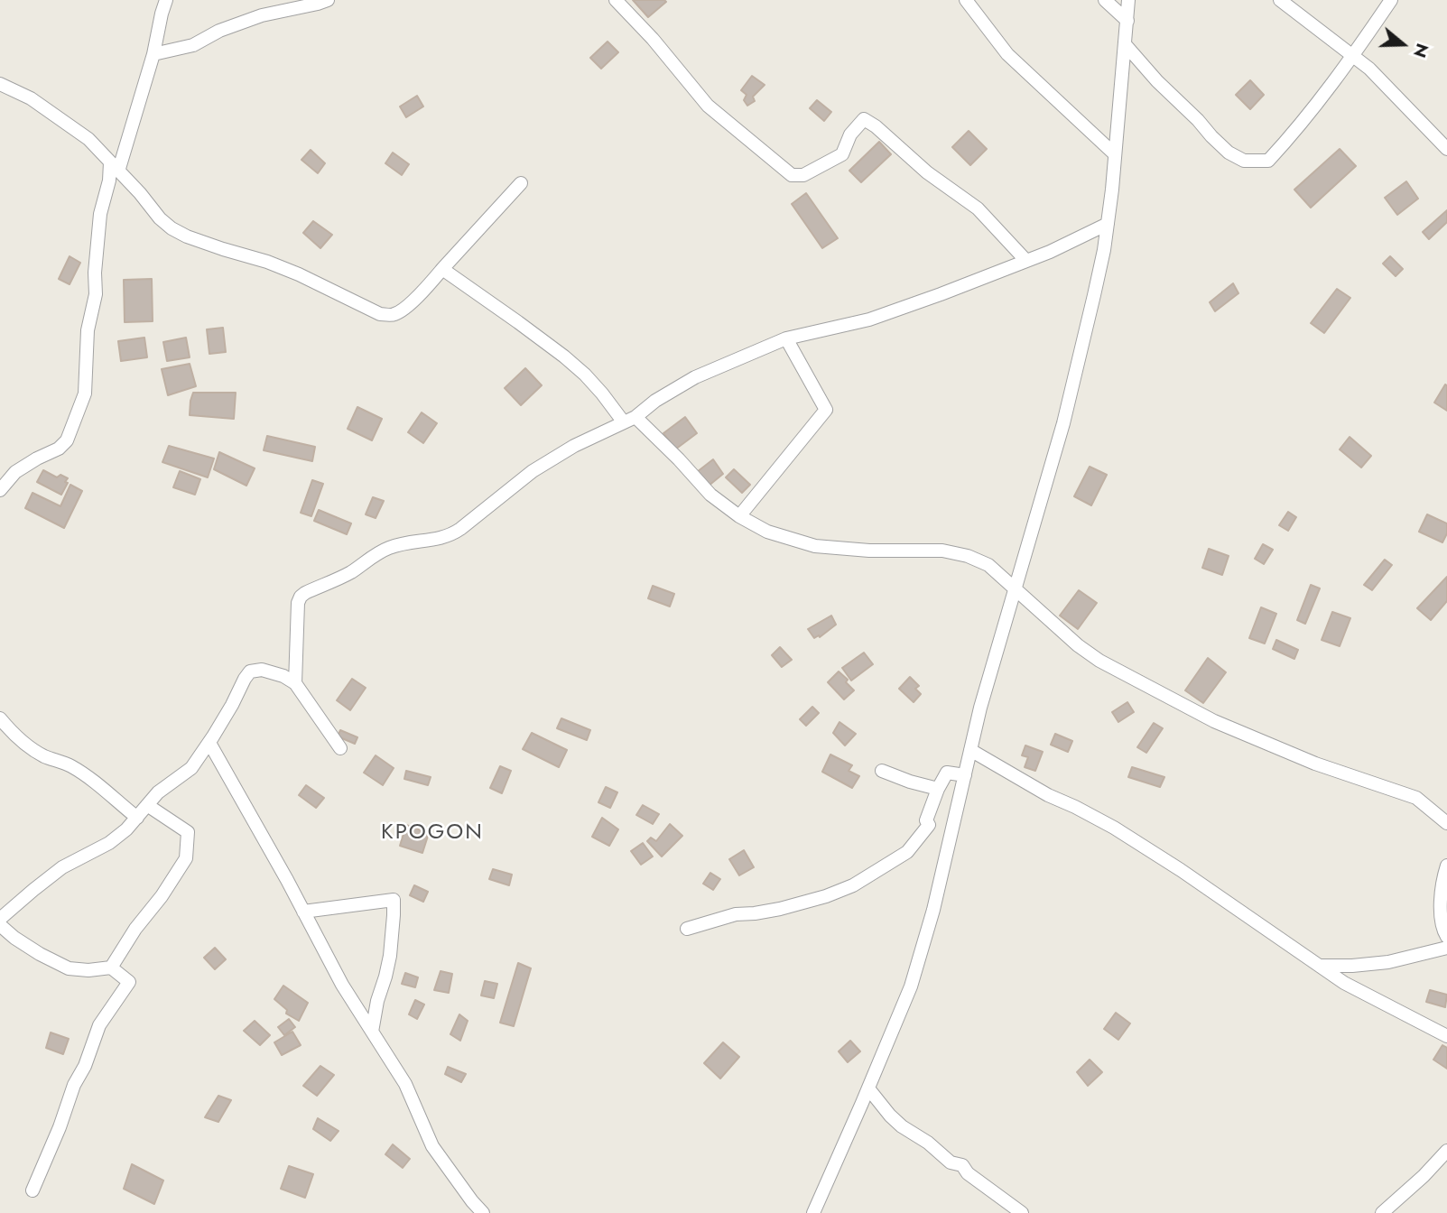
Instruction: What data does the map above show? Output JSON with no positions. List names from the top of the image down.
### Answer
{
  "districts": ["KPOGON"],
  "north": "right"
}
